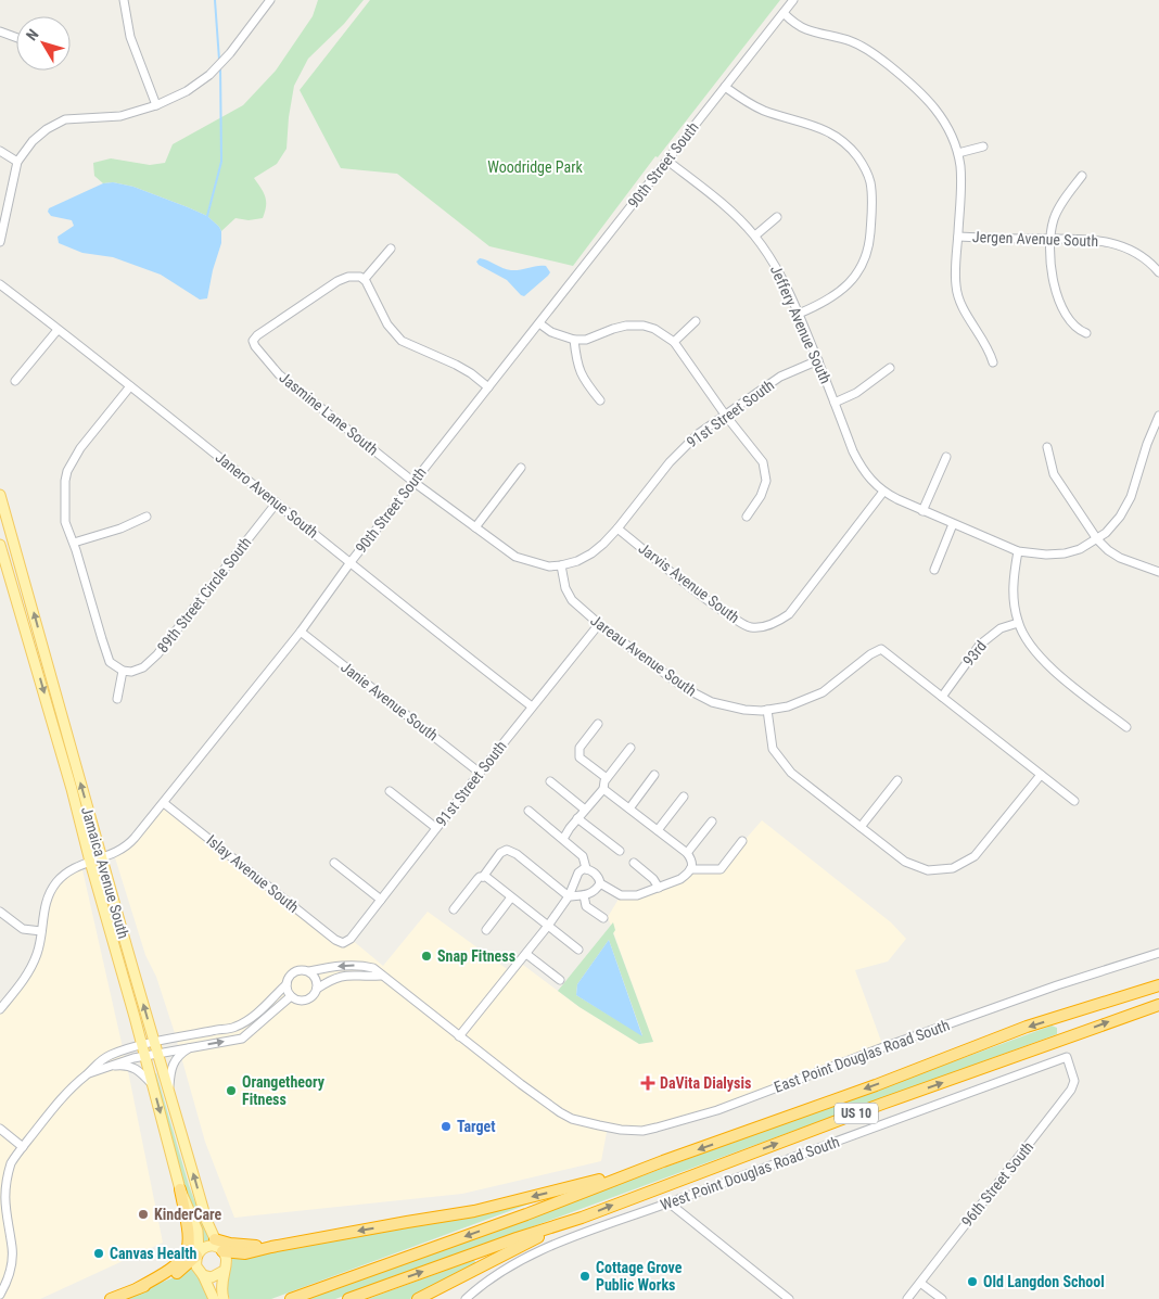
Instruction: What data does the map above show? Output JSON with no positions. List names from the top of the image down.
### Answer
{
  "streets": {
    "highway": ["US 10"],
    "main road": ["Jamaica Avenue South"],
    "street": [
      "90th Street South",
      "Jergen Avenue South",
      "Jeffery Avenue South",
      "Jasmine Lane South",
      "91st Street South",
      "Janero Avenue South",
      "Jarvis Avenue South",
      "89th Street Circle South",
      "93rd",
      "Jareau Avenue South",
      "Janie Avenue South",
      "Islay Avenue South",
      "East Point Douglas Road South",
      "West Point Douglas Road South",
      "96th Street South"
    ]
  },
  "crossings": [
    ["90th Street South", "Jergen Avenue South"],
    ["90th Street South", "Jeffery Avenue South"],
    ["90th Street South", "Jasmine Lane South"],
    ["90th Street South", "Janero Avenue South"],
    ["90th Street South", "Janie Avenue South"],
    ["90th Street South", "Jamaica Avenue South"],
    ["90th Street South", "Islay Avenue South"],
    ["Jeffery Avenue South", "91st Street South"],
    ["Jeffery Avenue South", "Jarvis Avenue South"],
    ["91st Street South", "Janero Avenue South"],
    ["91st Street South", "Jarvis Avenue South"],
    ["91st Street South", "Jareau Avenue South"],
    ["91st Street South", "Janie Avenue South"],
    ["91st Street South", "Islay Avenue South"],
    ["Janero Avenue South", "89th Street Circle South"],
    ["93rd", "Jareau Avenue South"],
    ["West Point Douglas Road South", "96th Street South"]
  ],
  "parks": ["Woodridge Park"],
  "places": {
    "other": [
      "Snap Fitness",
      "Orangetheory Fitness",
      "Target",
      "KinderCare",
      "Canvas Health",
      "Cottage Grove Public Works",
      "Old Langdon School"
    ],
    "health": ["DaVita Dialysis"]
  },
  "north": "top left"
}
